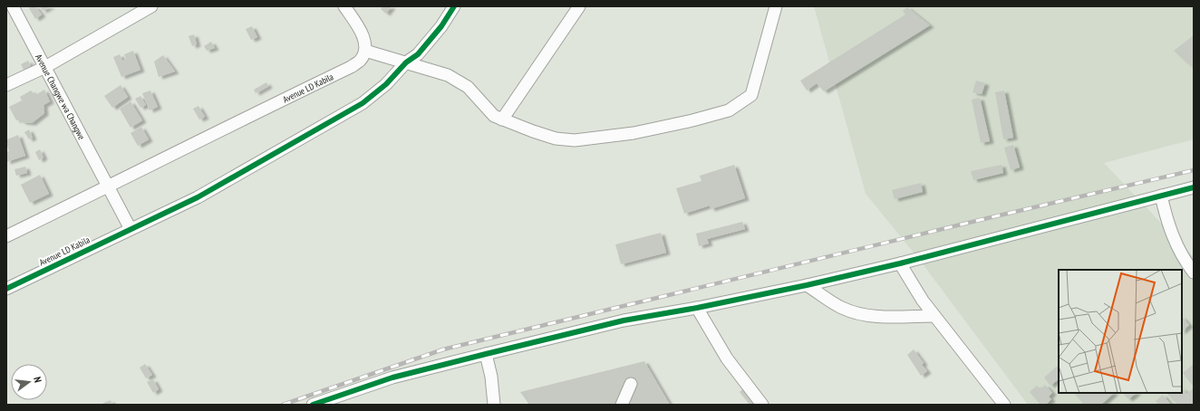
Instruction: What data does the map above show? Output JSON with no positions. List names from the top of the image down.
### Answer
{
  "streets": {
    "street": ["Avenue LD Kabila", "Avenue Changwe wa Changwe"]
  },
  "crossings": [
    ["Avenue LD Kabila", "Avenue Changwe wa Changwe"]
  ],
  "north": "right"
}
